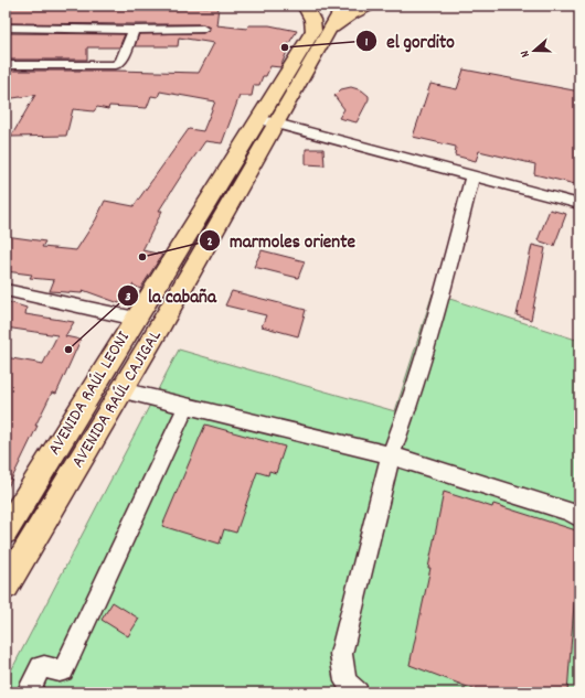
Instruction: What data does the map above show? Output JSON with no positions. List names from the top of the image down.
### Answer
{
  "streets": {
    "main road": ["AVENIDA RAÚL LEONI", "AVENIDA RAÚL CAJIGAL"]
  },
  "crossings": [
    ["AVENIDA RAÚL LEONI", "AVENIDA RAÚL CAJIGAL"]
  ],
  "places": ["el gordito", "marmoles oriente", "la cabaña"],
  "north": "left"
}
